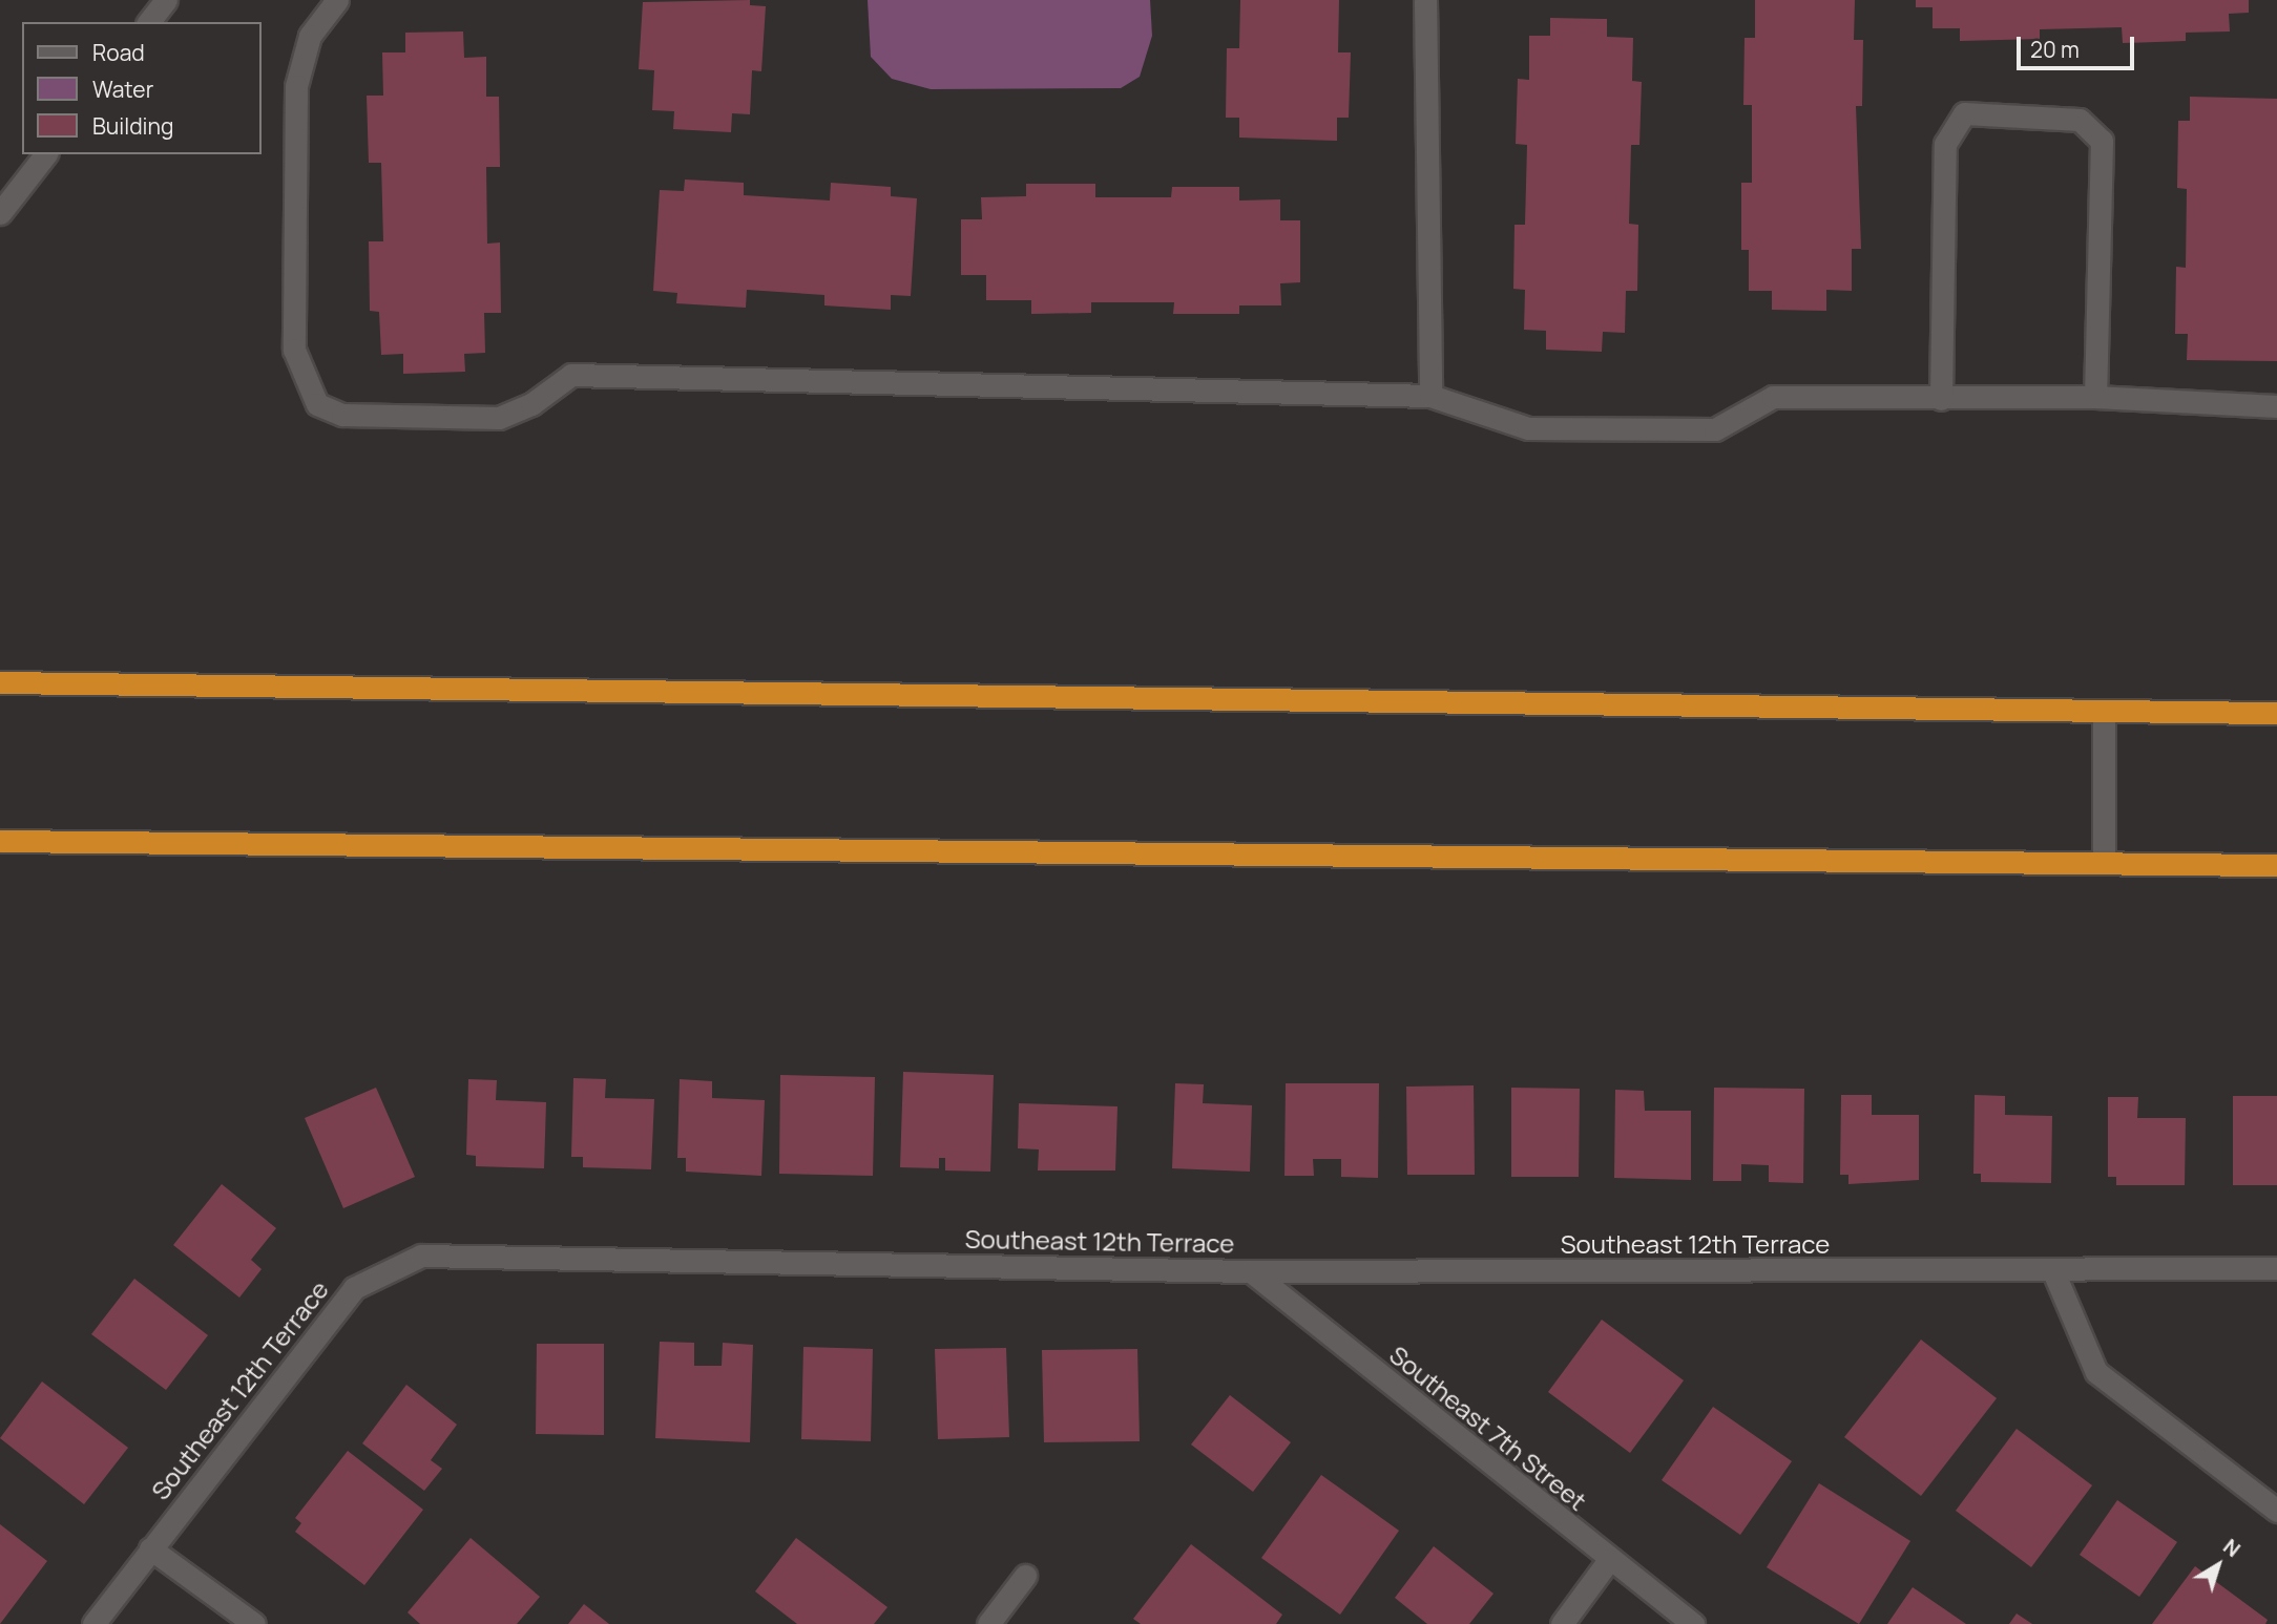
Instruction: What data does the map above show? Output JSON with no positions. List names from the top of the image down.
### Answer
{
  "streets": {
    "street": ["Southeast 12th Terrace", "Southeast 7th Street"]
  },
  "crossings": [
    ["Southeast 12th Terrace", "Southeast 7th Street"]
  ],
  "legend": ["Road", "Water", "Building"],
  "scale_bar": "20 m",
  "north": "top right"
}
